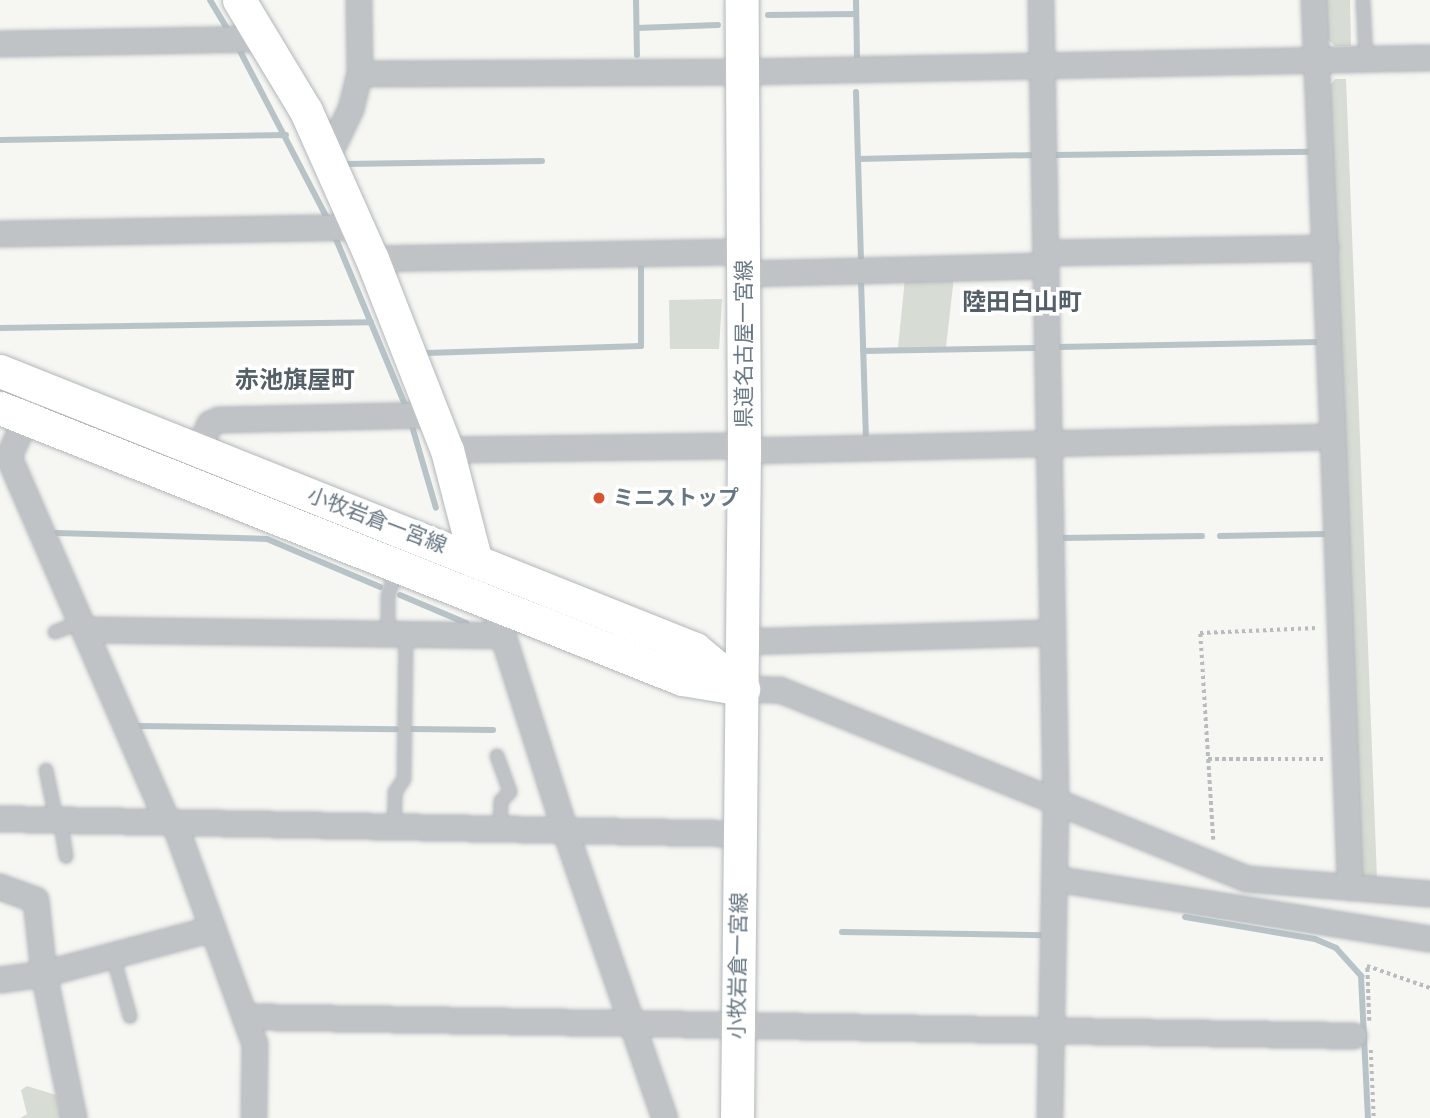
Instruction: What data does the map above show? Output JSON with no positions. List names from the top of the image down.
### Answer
{
  "streets": {
    "main road": ["県道名古屋一宮線", "小牧岩倉一宮線"]
  },
  "crossings": [
    ["県道名古屋一宮線", "小牧岩倉一宮線"]
  ],
  "districts": ["陸田白山町", "赤池旗屋町"],
  "places": ["ミニストップ"]
}
